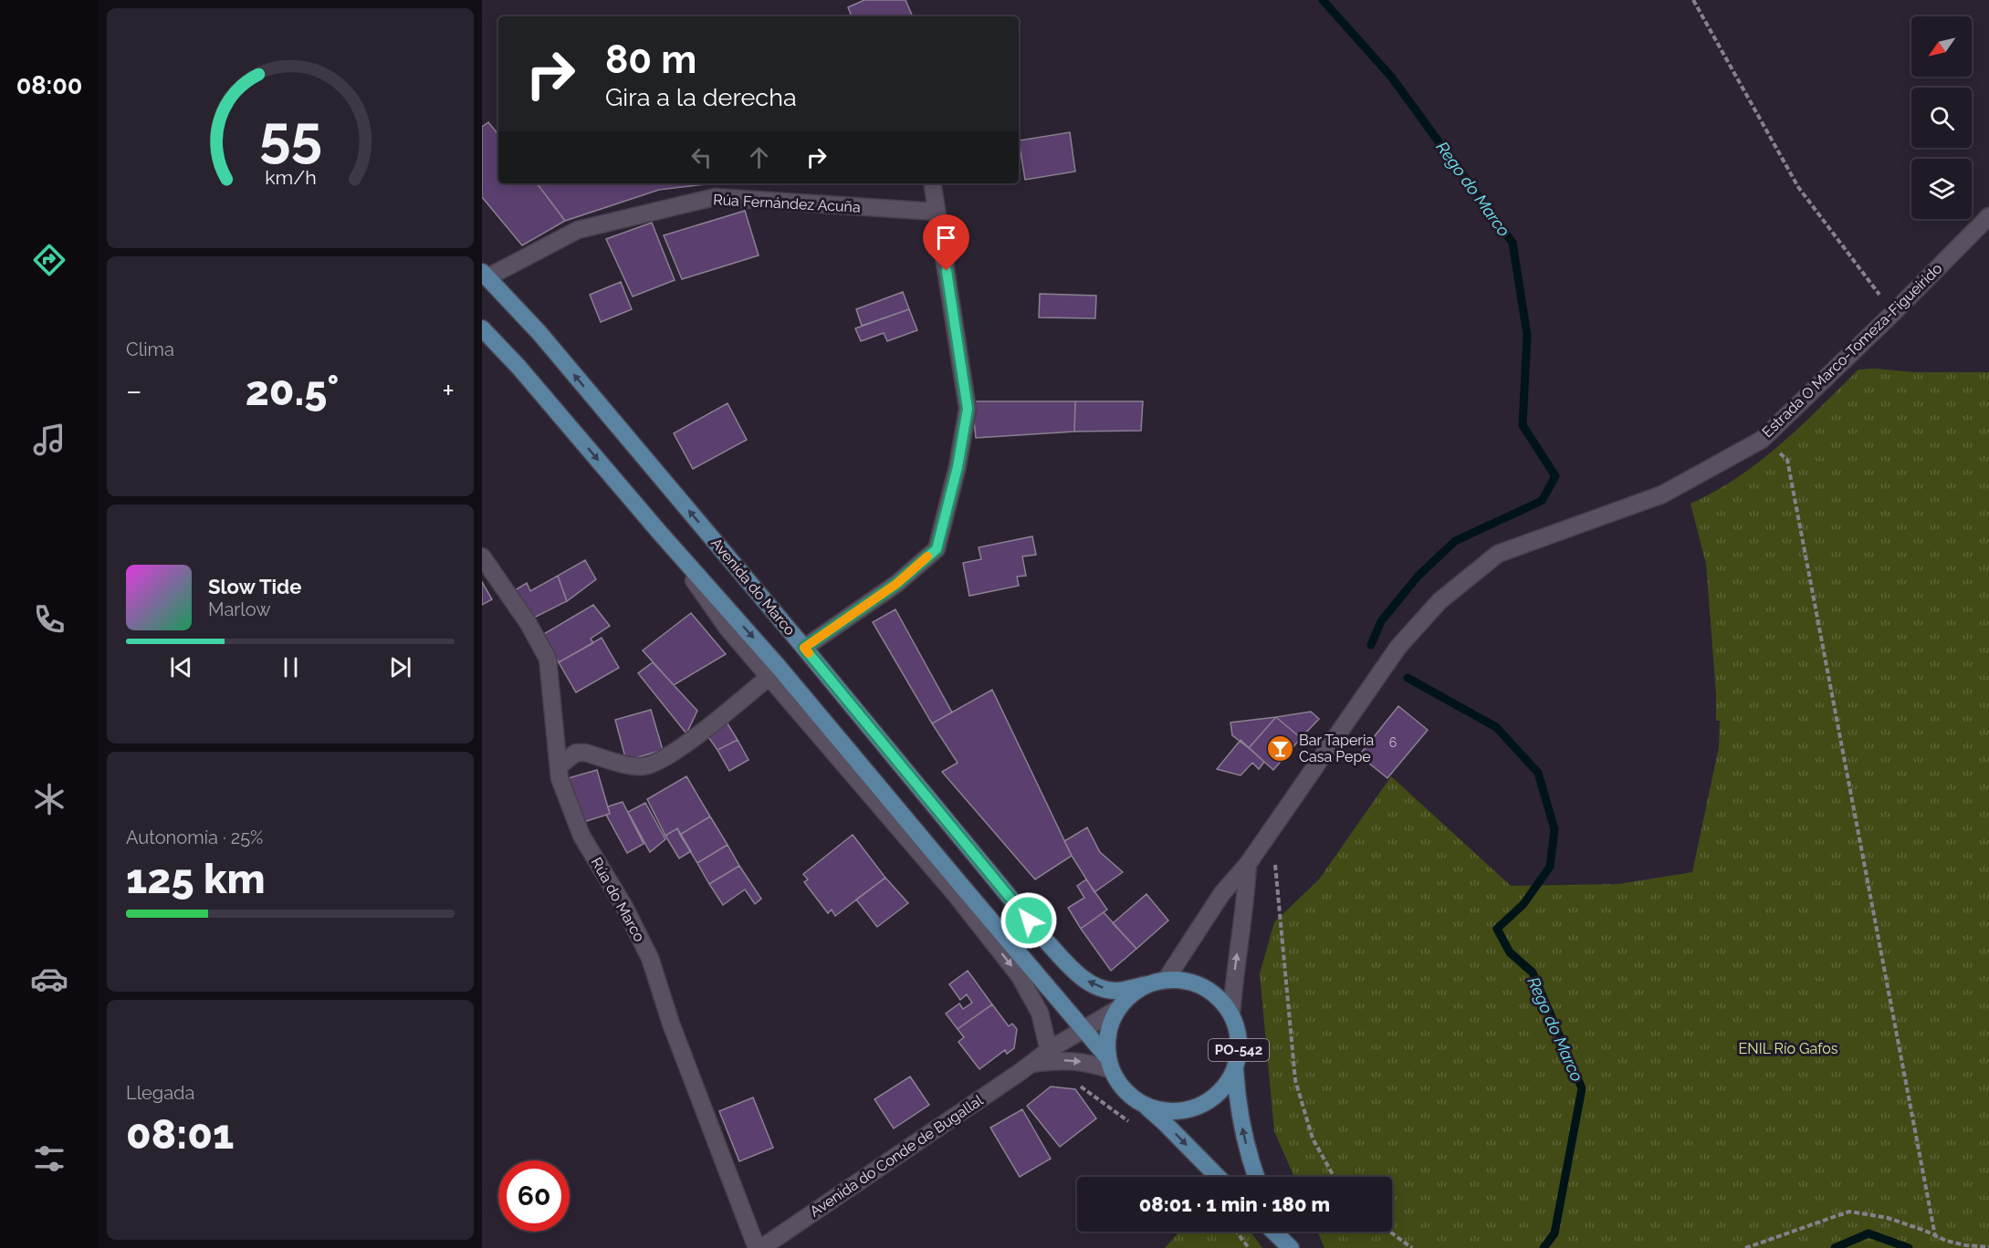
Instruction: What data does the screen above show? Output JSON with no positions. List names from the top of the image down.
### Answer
{
  "streets": {
    "main road": ["Avenida do Marco", "PO-542"],
    "street": [
      "Rúa Fernández Acuña",
      "Estrada O Marco-Tomeza-Figueirido",
      "Rúa do Marco",
      "Avenida do Conde de Bugallal"
    ]
  },
  "crossings": [
    ["Rúa Fernández Acuña", "Avenida do Marco"],
    ["Estrada O Marco-Tomeza-Figueirido", "Avenida do Marco"],
    ["Estrada O Marco-Tomeza-Figueirido", "PO-542"],
    ["Estrada O Marco-Tomeza-Figueirido", "Avenida do Conde de Bugallal"],
    ["Avenida do Marco", "PO-542"],
    ["Avenida do Marco", "Avenida do Conde de Bugallal"],
    ["PO-542", "Avenida do Conde de Bugallal"]
  ],
  "water": ["Rego do Marco"],
  "parks": ["ENIL Río Gafos"],
  "places": {
    "bar": ["Bar Taperia Casa Pepe"]
  },
  "house_numbers": ["6"],
  "north": "bottom left",
  "page": {
    "tabs": "08:00",
    "turn": ["80 m", "Gira a la derecha"],
    "tile": [
      "Clima",
      ["Autonomía · 25%", "125 km"],
      ["Llegada", "08:01"]
    ],
    "heat": ["−", "20.5°", "+"],
    "song": ["Slow Tide", "Marlow"],
    "limit": "60",
    "trip": "08:01 · 1 min · 180 m",
    "gauge": ["55", "km/h"]
  }
}
